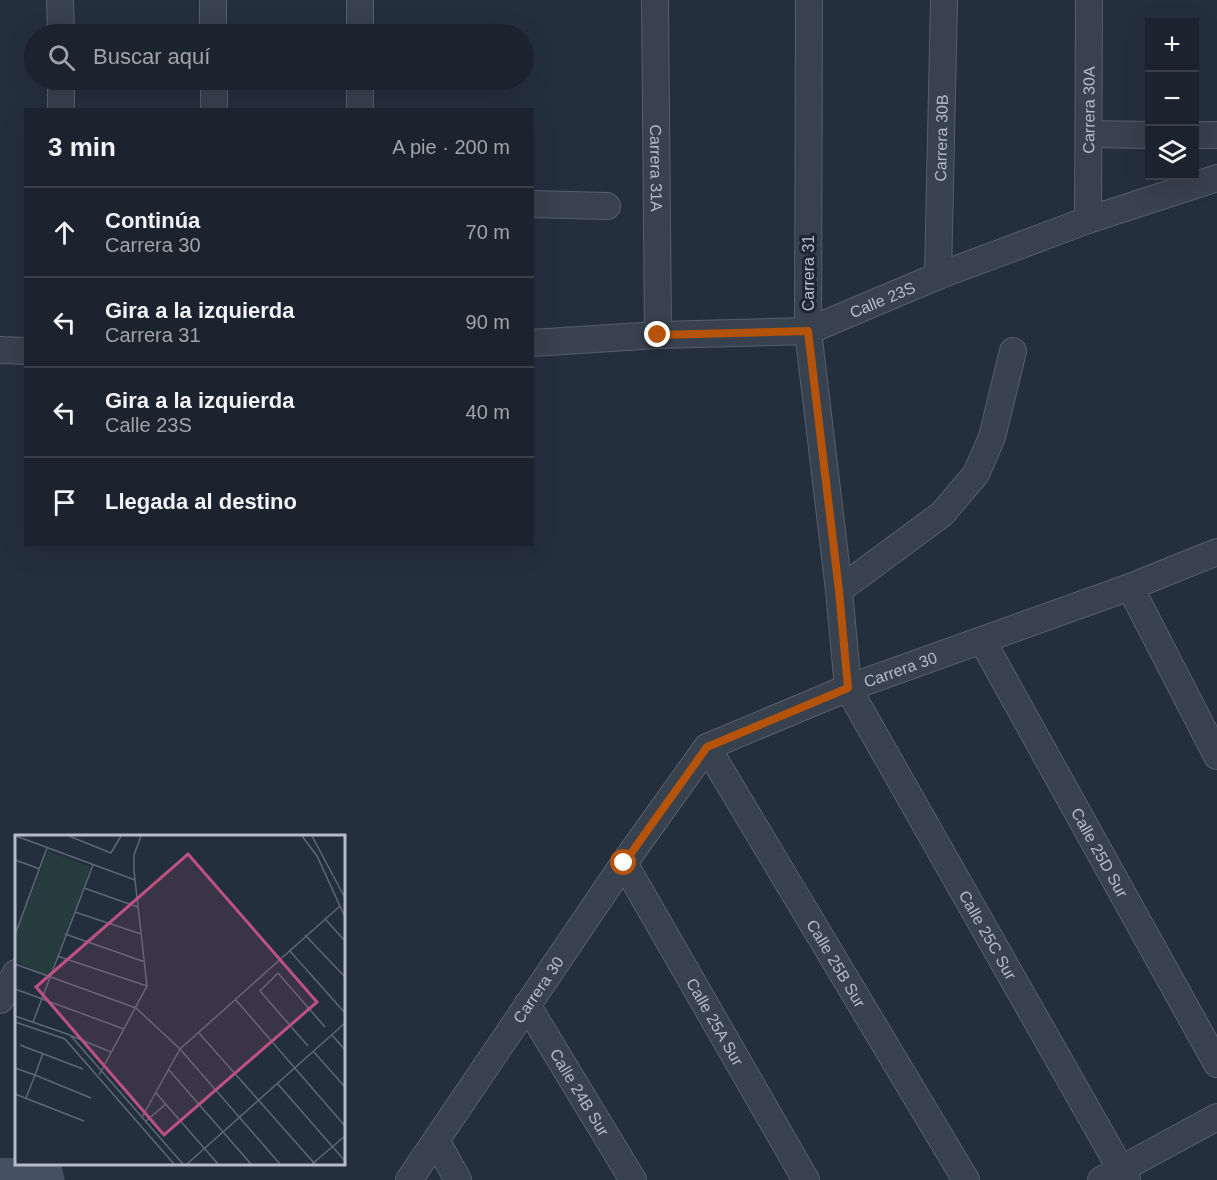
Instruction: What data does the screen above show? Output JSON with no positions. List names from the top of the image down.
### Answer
{
  "streets": {
    "street": [
      "Carrera 30A",
      "Carrera 30B",
      "Carrera 31A",
      "Carrera 31",
      "Calle 23S",
      "Carrera 30",
      "Calle 25D Sur",
      "Calle 25C Sur",
      "Calle 25B Sur",
      "Calle 25A Sur",
      "Calle 24B Sur"
    ]
  },
  "crossings": [
    ["Carrera 30A", "Calle 23S"],
    ["Carrera 30B", "Calle 23S"],
    ["Carrera 31A", "Calle 23S"],
    ["Carrera 31", "Calle 23S"],
    ["Carrera 31", "Carrera 30"],
    ["Carrera 31", "Calle 25C Sur"],
    ["Carrera 30", "Calle 25D Sur"],
    ["Carrera 30", "Calle 25C Sur"],
    ["Carrera 30", "Calle 25B Sur"],
    ["Carrera 30", "Calle 25A Sur"],
    ["Carrera 30", "Calle 24B Sur"]
  ],
  "page": {
    "map_buttons": ["+", "−"],
    "search": "Buscar aquí",
    "heading": ["3 min", "A pie · 200 m"],
    "list": [
      ["Continúa", "Carrera 30", "70 m"],
      ["Gira a la izquierda", "Carrera 31", "90 m"],
      ["Gira a la izquierda", "Calle 23S", "40 m"],
      "Llegada al destino"
    ]
  }
}
